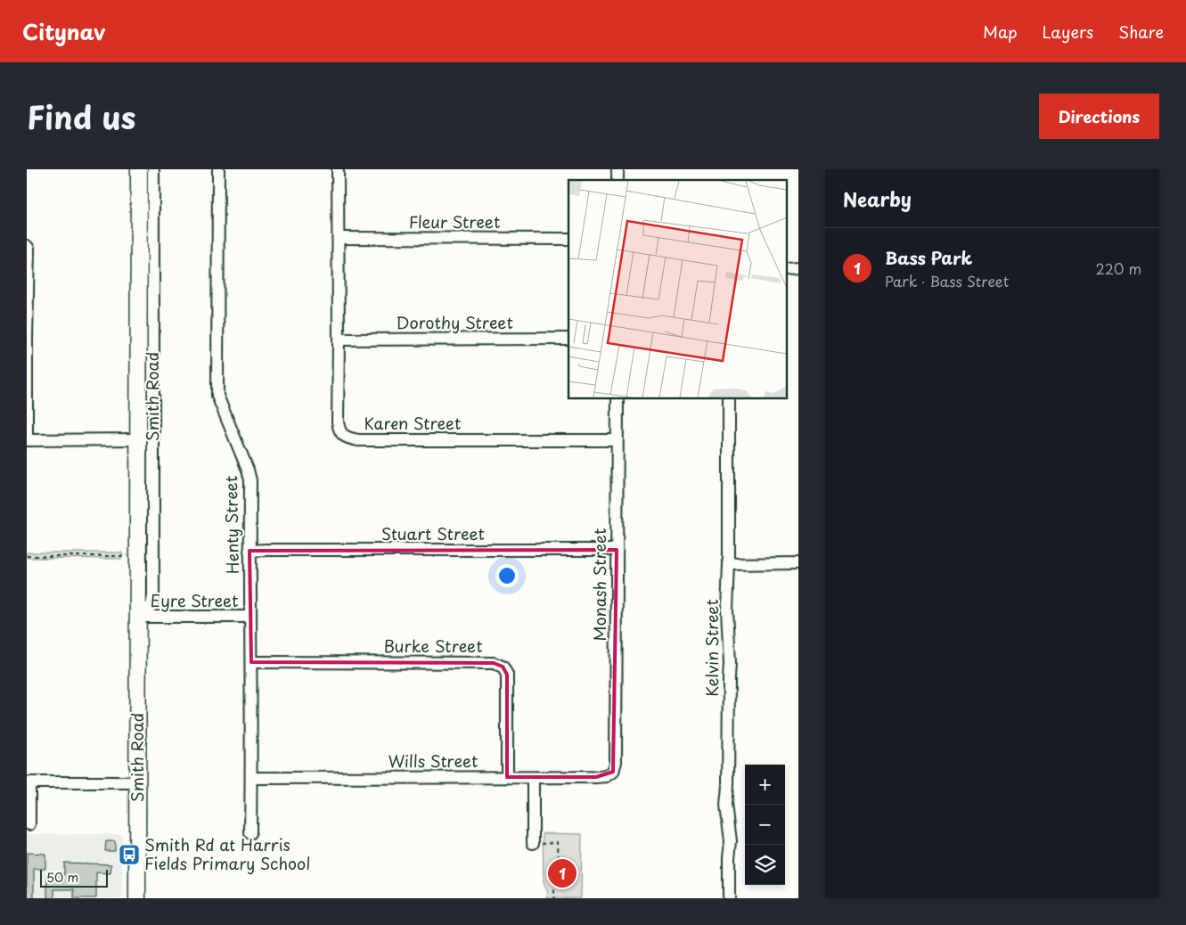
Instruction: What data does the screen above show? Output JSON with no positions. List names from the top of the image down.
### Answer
{
  "streets": {
    "street": [
      "Fleur Street",
      "Dorothy Street",
      "Smith Road",
      "Karen Street",
      "Henty Street",
      "Stuart Street",
      "Monash Street",
      "Eyre Street",
      "Burke Street",
      "Kelvin Street",
      "Wills Street"
    ]
  },
  "crossings": [
    ["Fleur Street", "Karen Street"],
    ["Dorothy Street", "Karen Street"],
    ["Smith Road", "Eyre Street"],
    ["Karen Street", "Monash Street"],
    ["Henty Street", "Stuart Street"],
    ["Henty Street", "Eyre Street"],
    ["Henty Street", "Burke Street"],
    ["Henty Street", "Wills Street"],
    ["Stuart Street", "Monash Street"],
    ["Monash Street", "Wills Street"],
    ["Burke Street", "Wills Street"]
  ],
  "places": {
    "bus stop": ["Smith Rd at Harris Fields Primary School"]
  },
  "scale_bar": "50 m",
  "page": {
    "header": "Citynav",
    "nav": ["Map", "Layers", "Share"],
    "title": "Find us",
    "buttons": "Directions",
    "heading": "Nearby",
    "list": [
      {
        "mark": "1",
        "name": "Bass Park",
        "note": "Park · Bass Street",
        "value": "220 m"
      }
    ],
    "map_buttons": ["+", "−"],
    "pins": "1",
    "scale": "50 m"
  }
}
